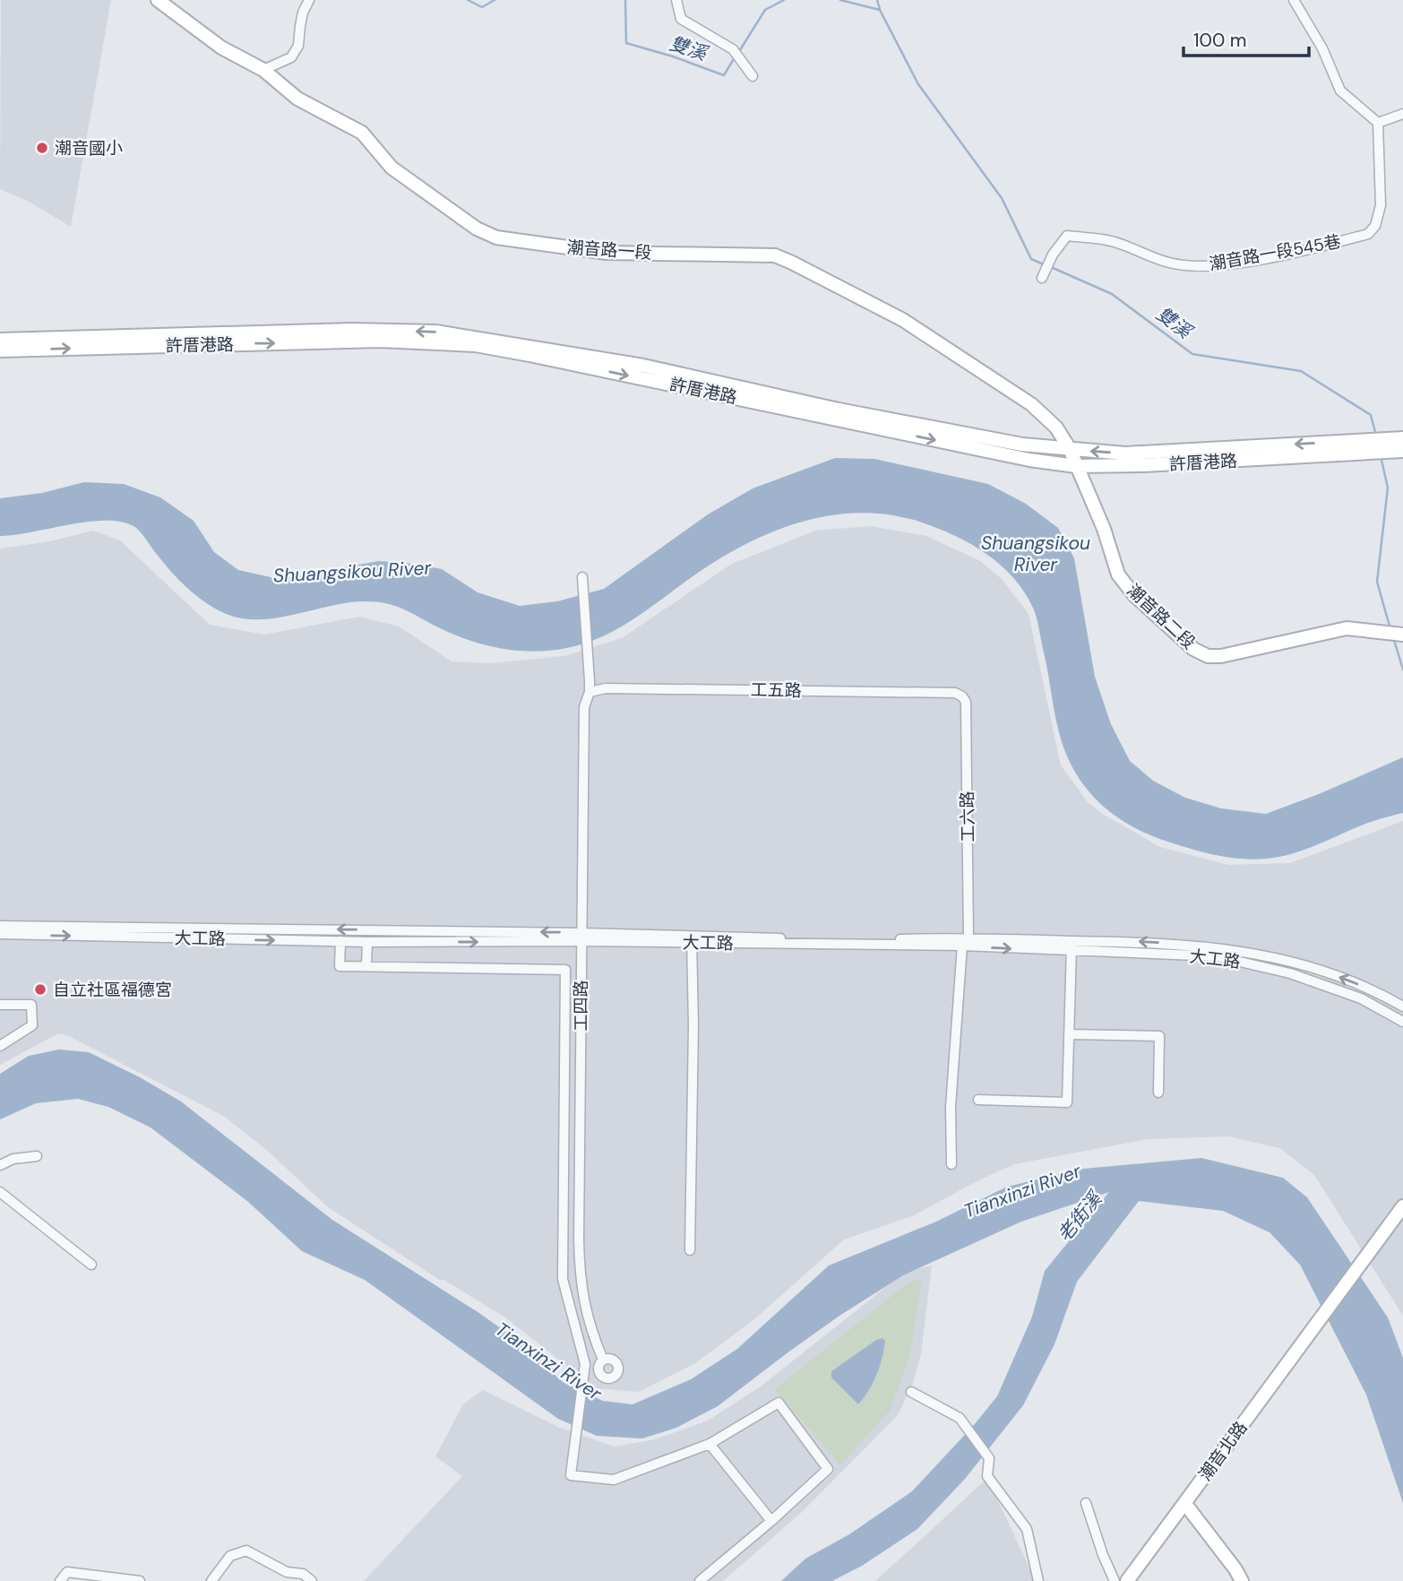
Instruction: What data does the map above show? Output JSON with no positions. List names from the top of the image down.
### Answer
{
  "streets": {
    "street": [
      "潮音路一段",
      "潮音路一段545巷",
      "許厝港路",
      "潮音路二段",
      "工五路",
      "工六路",
      "大工路",
      "工四路",
      "潮音北路"
    ]
  },
  "crossings": [
    ["潮音路一段", "許厝港路"],
    ["潮音路一段", "潮音路二段"],
    ["許厝港路", "潮音路二段"],
    ["工五路", "工六路"],
    ["工五路", "工四路"],
    ["工六路", "大工路"],
    ["大工路", "工四路"]
  ],
  "water": [
    "雙溪",
    "Shuangsikou River",
    "Tianxinzi River",
    "老街溪"
  ],
  "places": ["潮音國小", "自立社區福德宮"],
  "scale_bar": "100 m"
}
